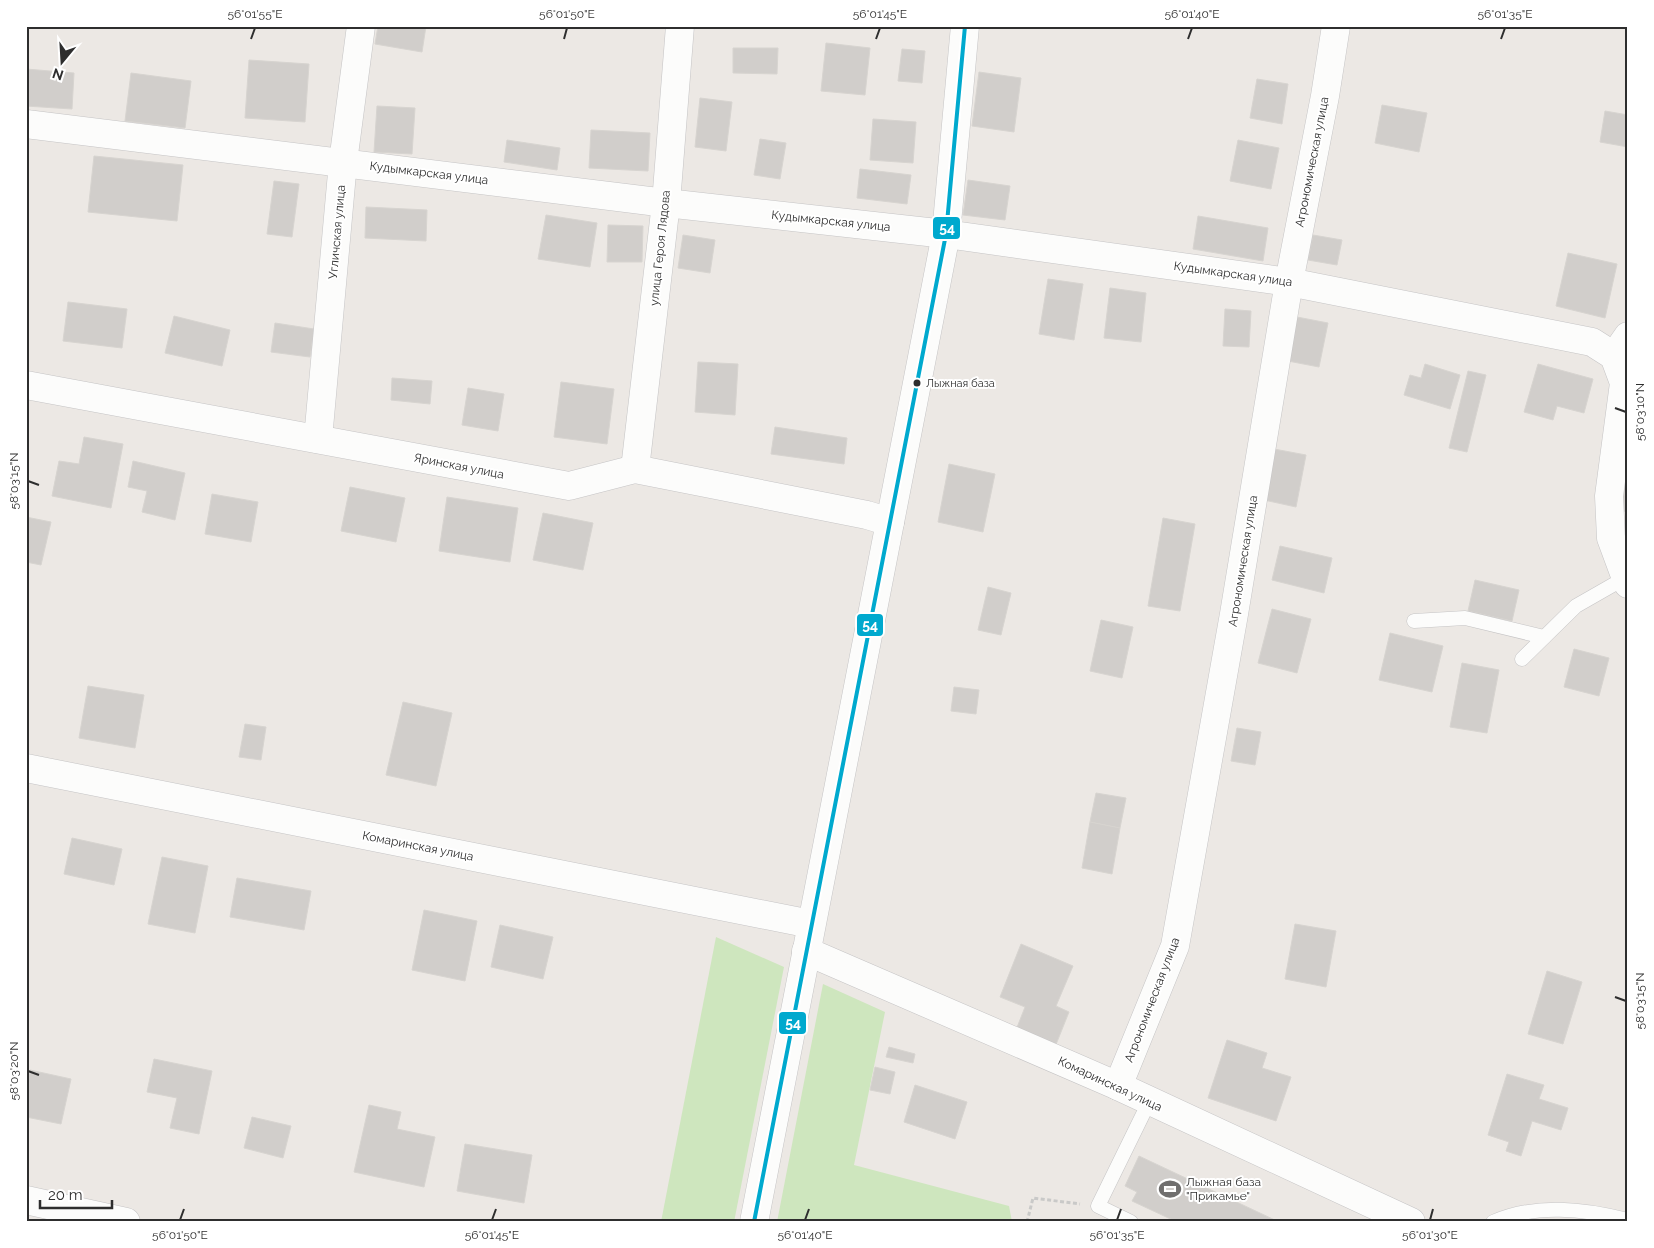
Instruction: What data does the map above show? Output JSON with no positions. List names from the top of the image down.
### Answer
{
  "streets": {
    "street": [
      "Агрономическая улица",
      "Кудымкарская улица",
      "Угличская улица",
      "улица Героя Лядова",
      "Яринская улица",
      "Комаринская улица"
    ]
  },
  "crossings": [
    ["Агрономическая улица", "Кудымкарская улица"],
    ["Агрономическая улица", "Комаринская улица"],
    ["Кудымкарская улица", "Угличская улица"],
    ["Кудымкарская улица", "улица Героя Лядова"],
    ["Угличская улица", "Яринская улица"],
    ["улица Героя Лядова", "Яринская улица"]
  ],
  "places": {
    "other": ["Лыжная база"],
    "sports": ["Лыжная база \"Прикамье\""]
  },
  "lines": ["transit line 54"],
  "scale_bar": "20 m",
  "north": "bottom",
  "coordinates": [
    "56°01'55\"E",
    "56°01'50\"E",
    "56°01'45\"E",
    "56°01'40\"E",
    "56°01'35\"E",
    "58°03'10\"N",
    "58°03'15\"N",
    "58°03'20\"N",
    "56°01'30\"E"
  ]
}
